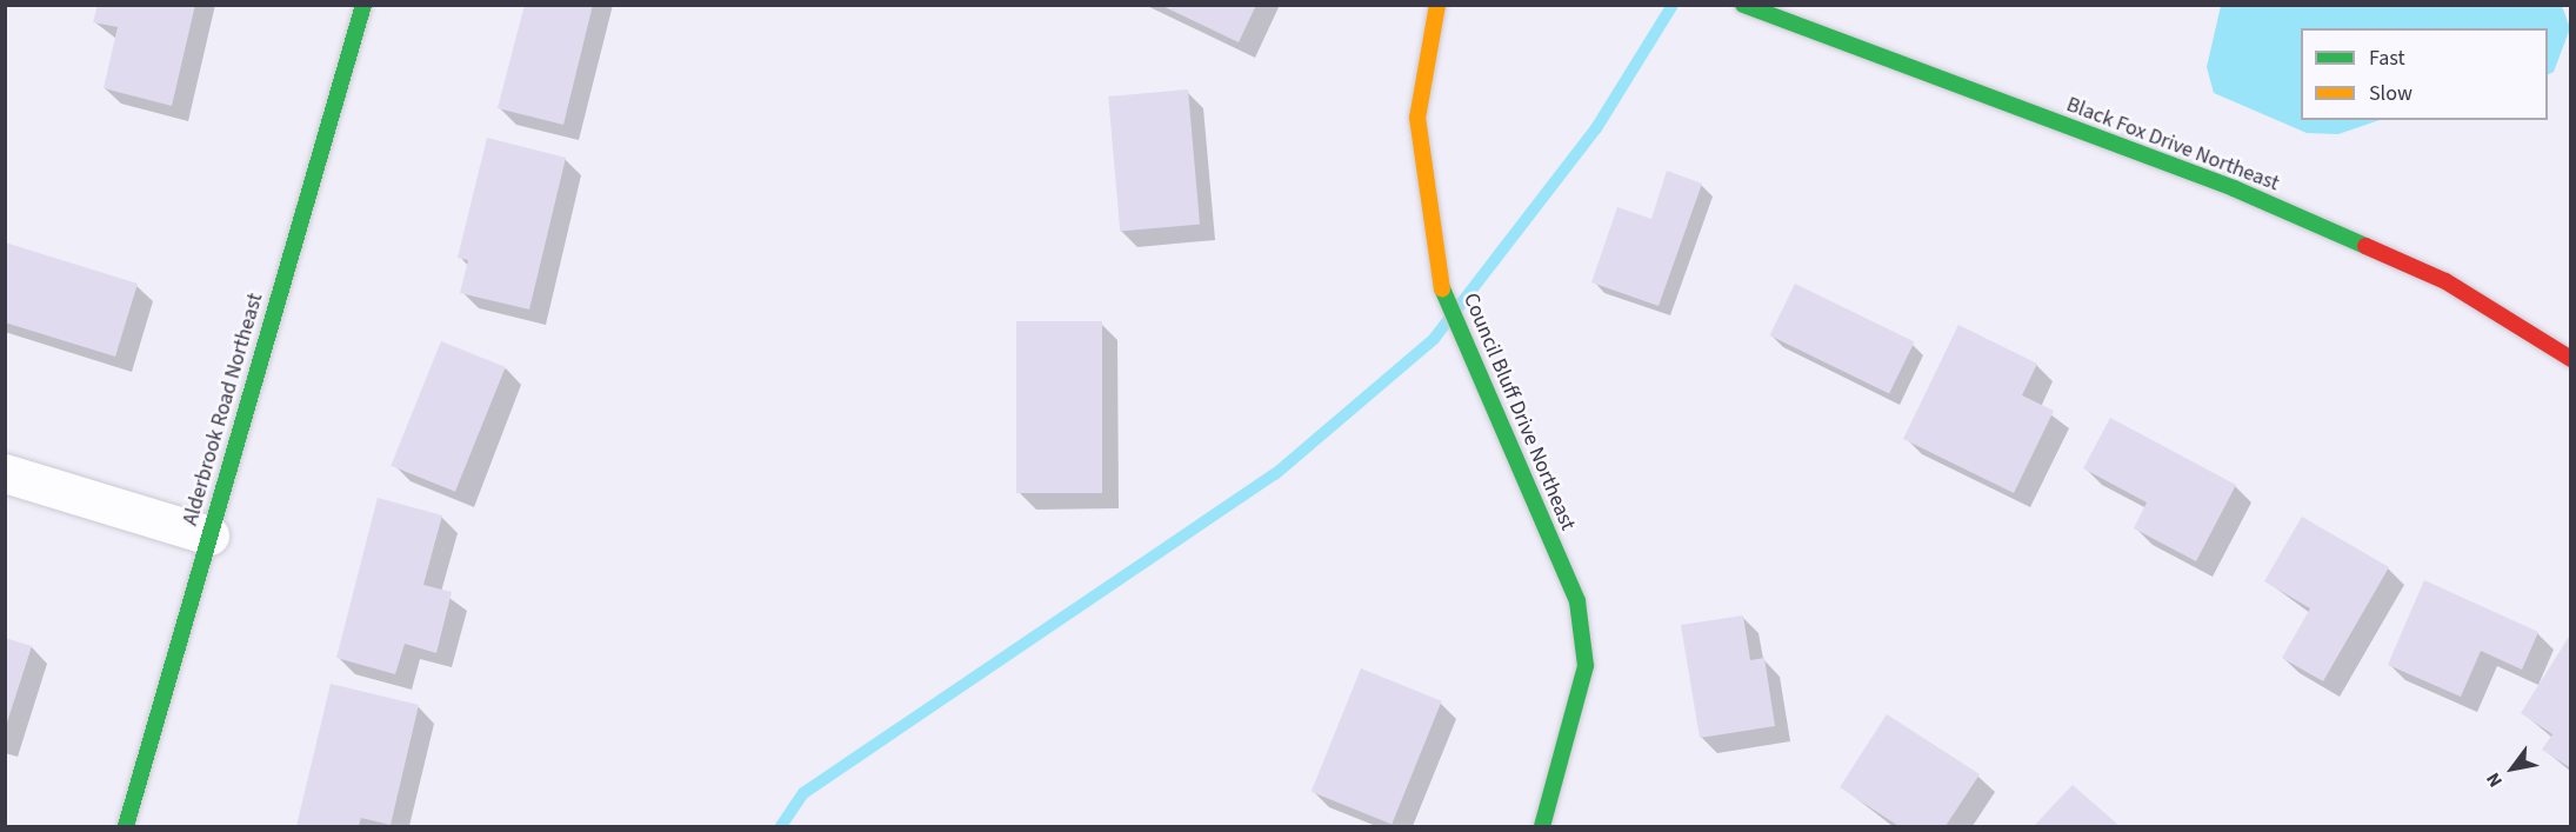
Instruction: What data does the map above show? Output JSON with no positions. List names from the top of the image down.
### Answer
{
  "streets": {
    "street": ["Black Fox Drive Northeast", "Alderbrook Road Northeast", "Council Bluff Drive Northeast"]
  },
  "legend": ["Fast", "Slow"],
  "north": "bottom left"
}
